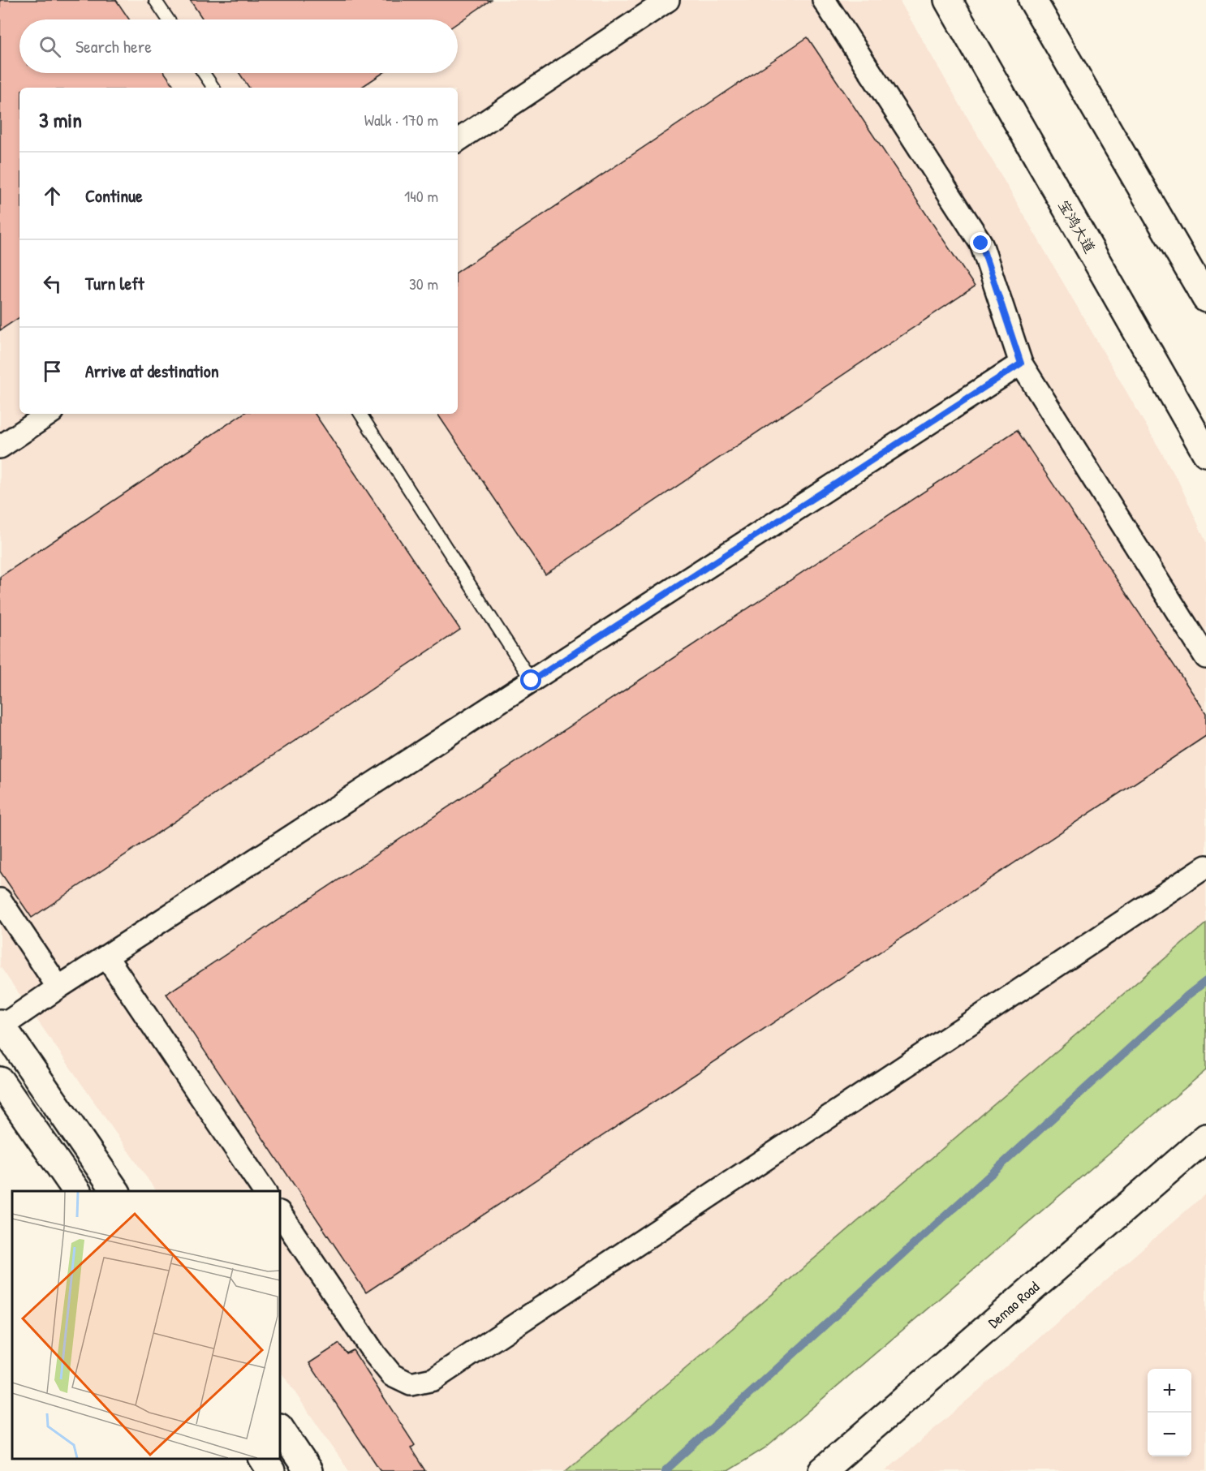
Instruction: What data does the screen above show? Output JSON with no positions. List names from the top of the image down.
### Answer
{
  "streets": {
    "main road": ["宝鸿大道", "Demao Road"]
  },
  "page": {
    "search": "Search here",
    "heading": ["3 min", "Walk · 170 m"],
    "list": [
      ["Continue", "140 m"],
      ["Turn left", "30 m"],
      "Arrive at destination"
    ],
    "map_buttons": ["+", "−"]
  }
}
